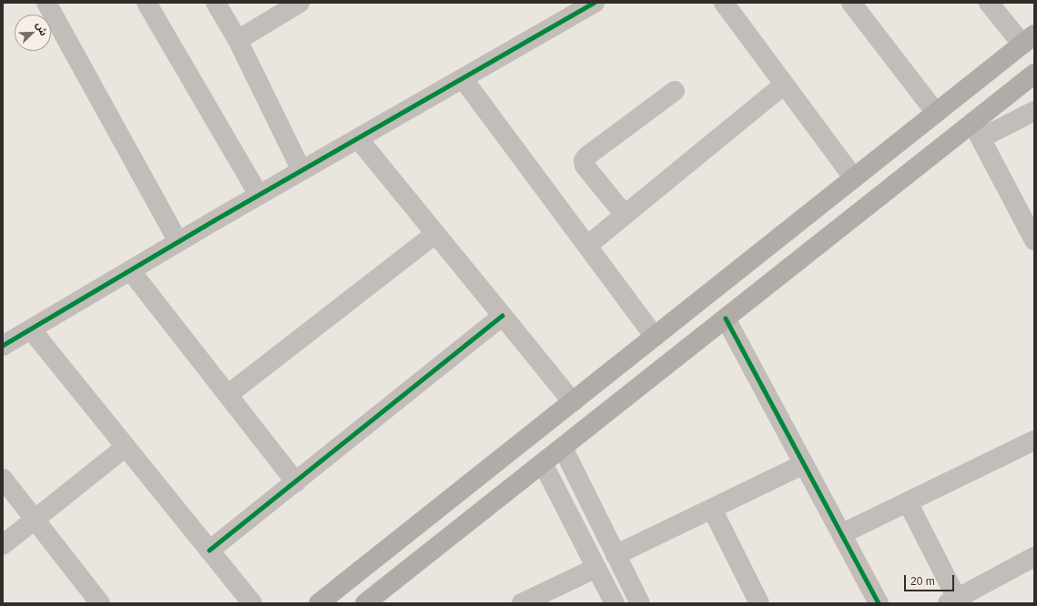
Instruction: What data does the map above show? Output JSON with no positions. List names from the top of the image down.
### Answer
{
  "scale_bar": "20 m",
  "north": "top right"
}
